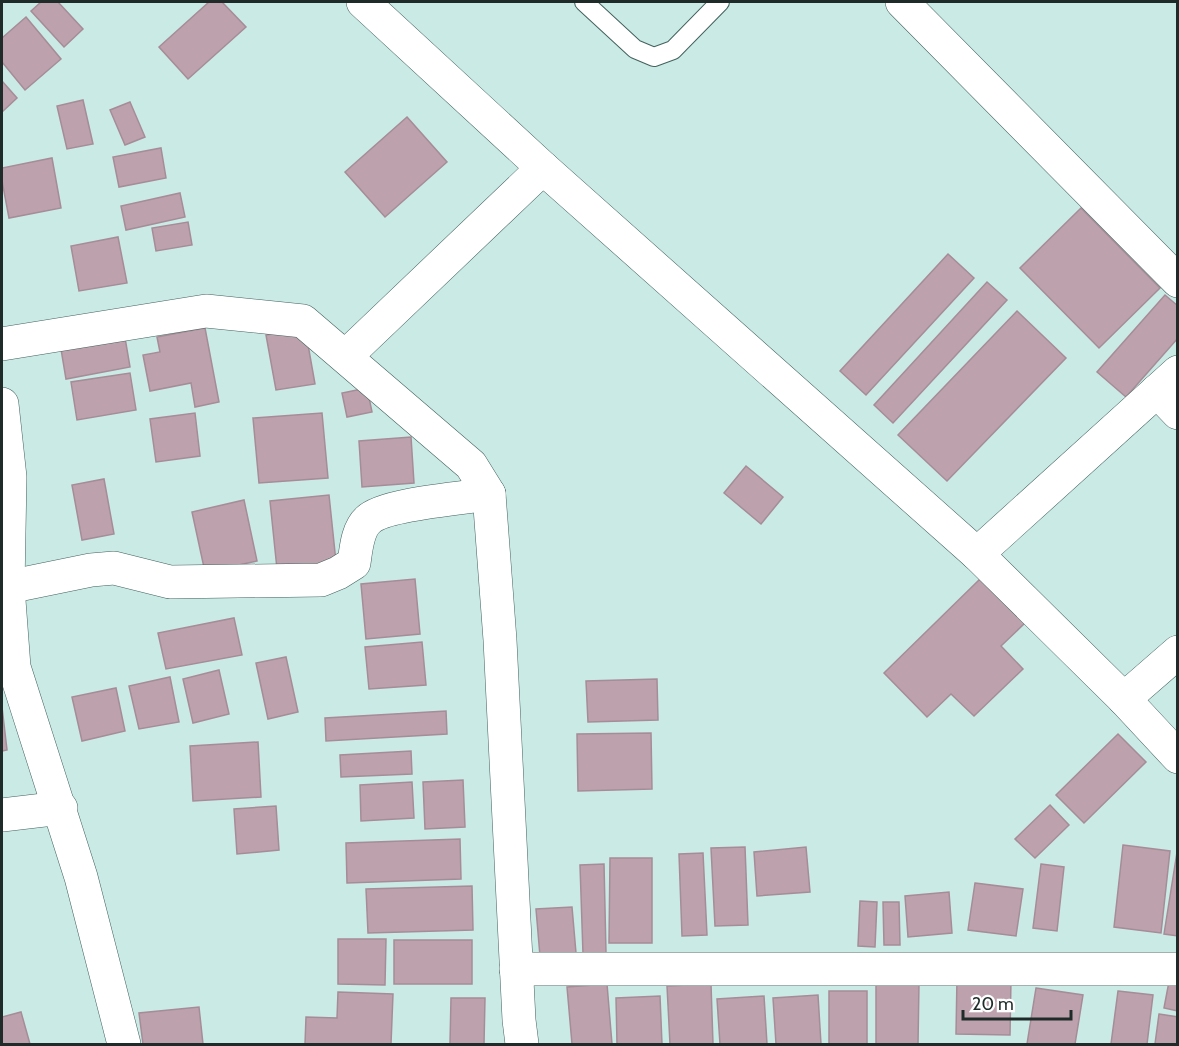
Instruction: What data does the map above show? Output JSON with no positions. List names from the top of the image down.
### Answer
{
  "scale_bar": "20 m"
}
